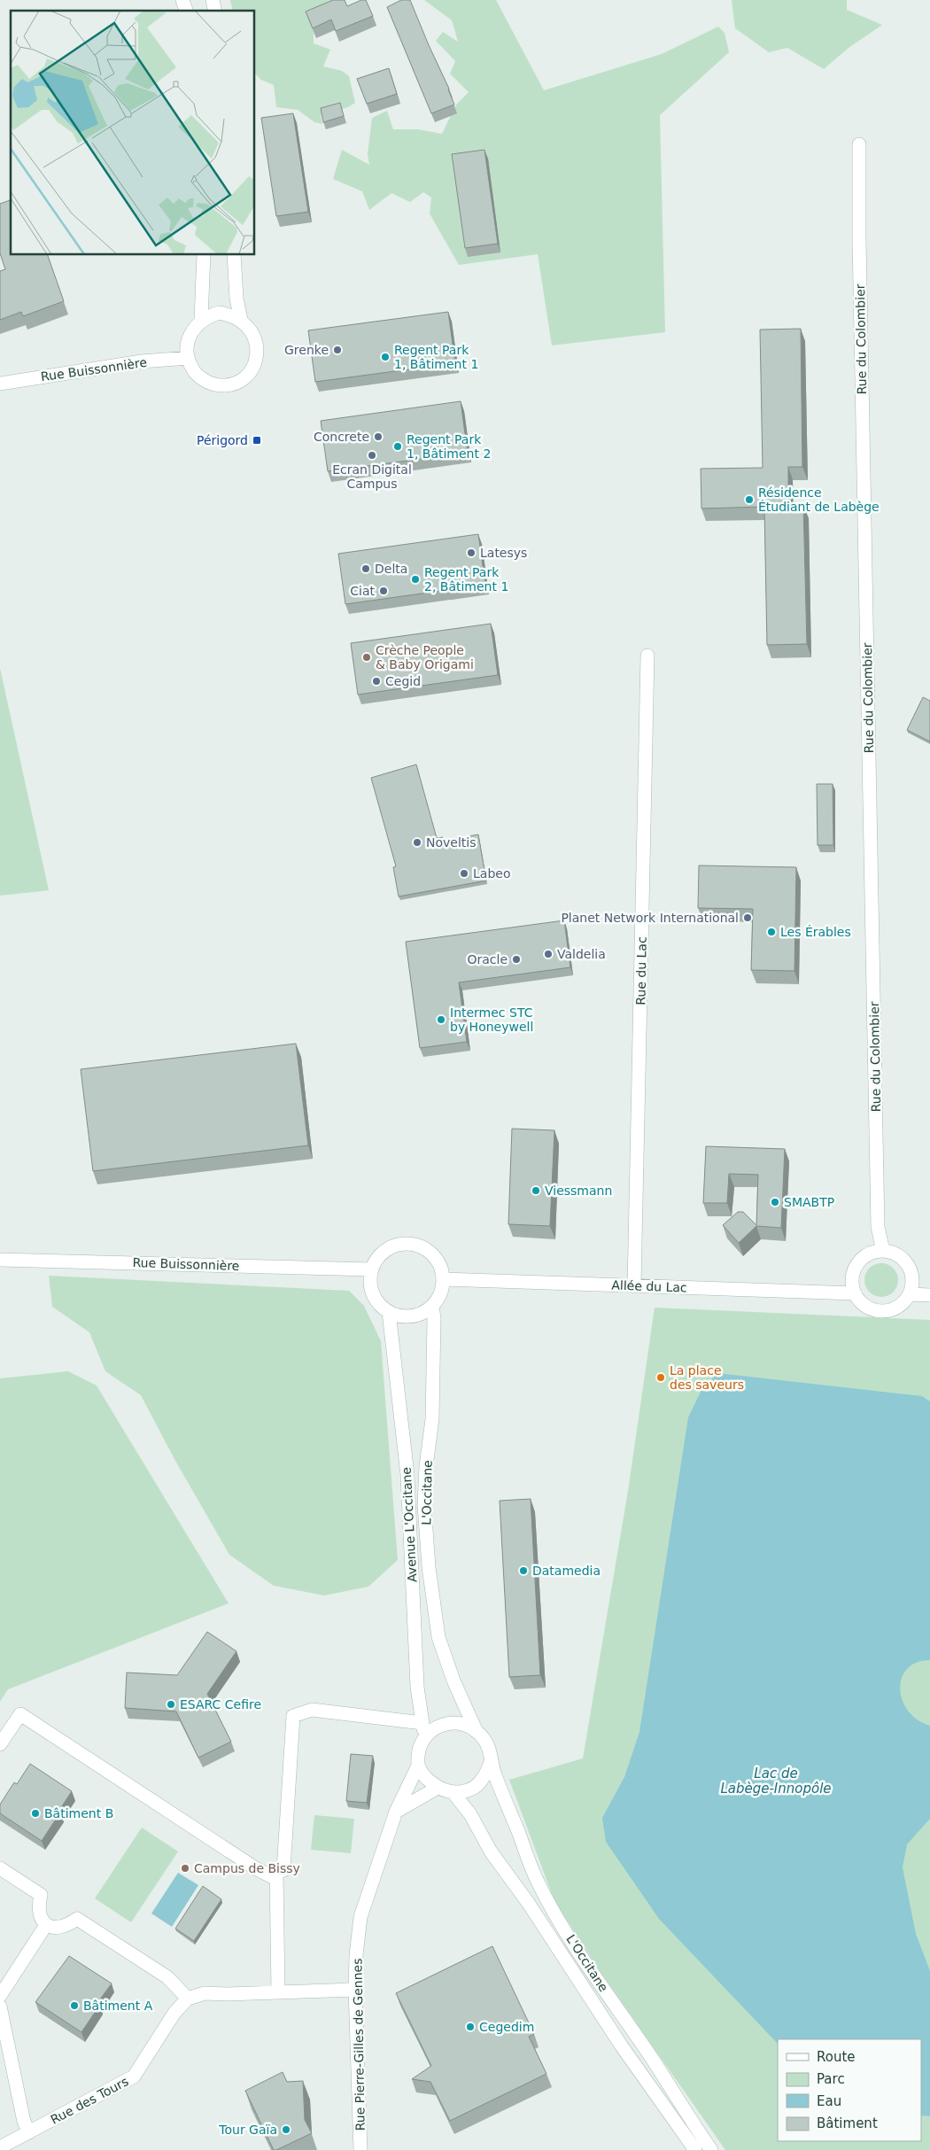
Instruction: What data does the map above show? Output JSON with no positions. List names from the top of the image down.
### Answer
{
  "streets": {
    "street": [
      "Rue du Colombier",
      "Rue Buissonnière",
      "Rue du Lac",
      "Allée du Lac",
      "L'Occitane",
      "Avenue L'Occitane",
      "Rue Pierre-Gilles de Gennes",
      "Rue des Tours"
    ]
  },
  "crossings": [
    ["Rue du Colombier", "Allée du Lac"],
    ["Rue Buissonnière", "Allée du Lac"],
    ["Rue Buissonnière", "L'Occitane"],
    ["Rue Buissonnière", "Avenue L'Occitane"],
    ["Rue du Lac", "Allée du Lac"],
    ["Allée du Lac", "L'Occitane"],
    ["Allée du Lac", "Avenue L'Occitane"],
    ["L'Occitane", "Avenue L'Occitane"],
    ["L'Occitane", "Rue Pierre-Gilles de Gennes"],
    ["Avenue L'Occitane", "Rue Pierre-Gilles de Gennes"]
  ],
  "water": ["Lac de Labège-Innopôle"],
  "places": {
    "other": [
      "Grenke",
      "Regent Park 1, Bâtiment 1",
      "Concrete",
      "Regent Park 1, Bâtiment 2",
      "Ecran Digital Campus",
      "Résidence Étudiant de Labège",
      "Latesys",
      "Delta",
      "Regent Park 2, Bâtiment 1",
      "Ciat",
      "Crèche People & Baby Origami",
      "Cegid",
      "Noveltis",
      "Labeo",
      "Planet Network International",
      "Les Érables",
      "Valdelia",
      "Oracle",
      "Intermec STC by Honeywell",
      "Viessmann",
      "SMABTP",
      "La place des saveurs",
      "Datamedia",
      "ESARC Cefire",
      "Bâtiment B",
      "Campus de Bissy",
      "Bâtiment A",
      "Cegedim",
      "Tour Gaïa"
    ],
    "transit": ["Périgord"]
  },
  "legend": [
    "Route",
    "Parc",
    "Eau",
    "Bâtiment"
  ]
}
